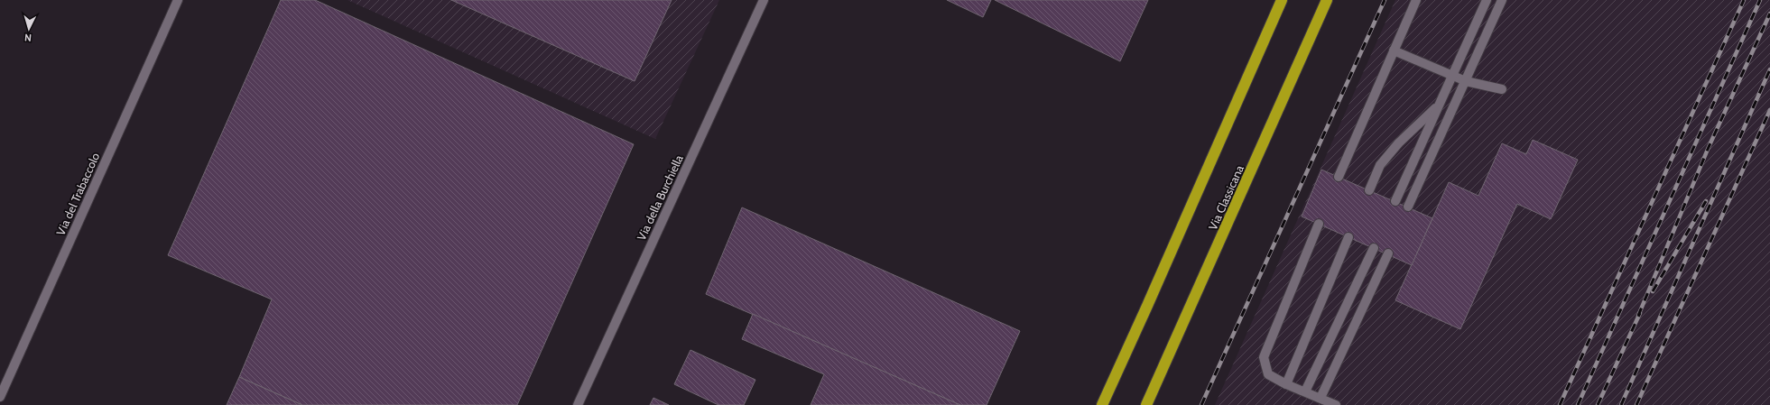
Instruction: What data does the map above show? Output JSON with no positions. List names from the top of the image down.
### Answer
{
  "streets": {
    "highway": ["Via Classicana"],
    "street": ["Via del Trabaccolo", "Via della Burchiella"]
  },
  "north": "bottom"
}
